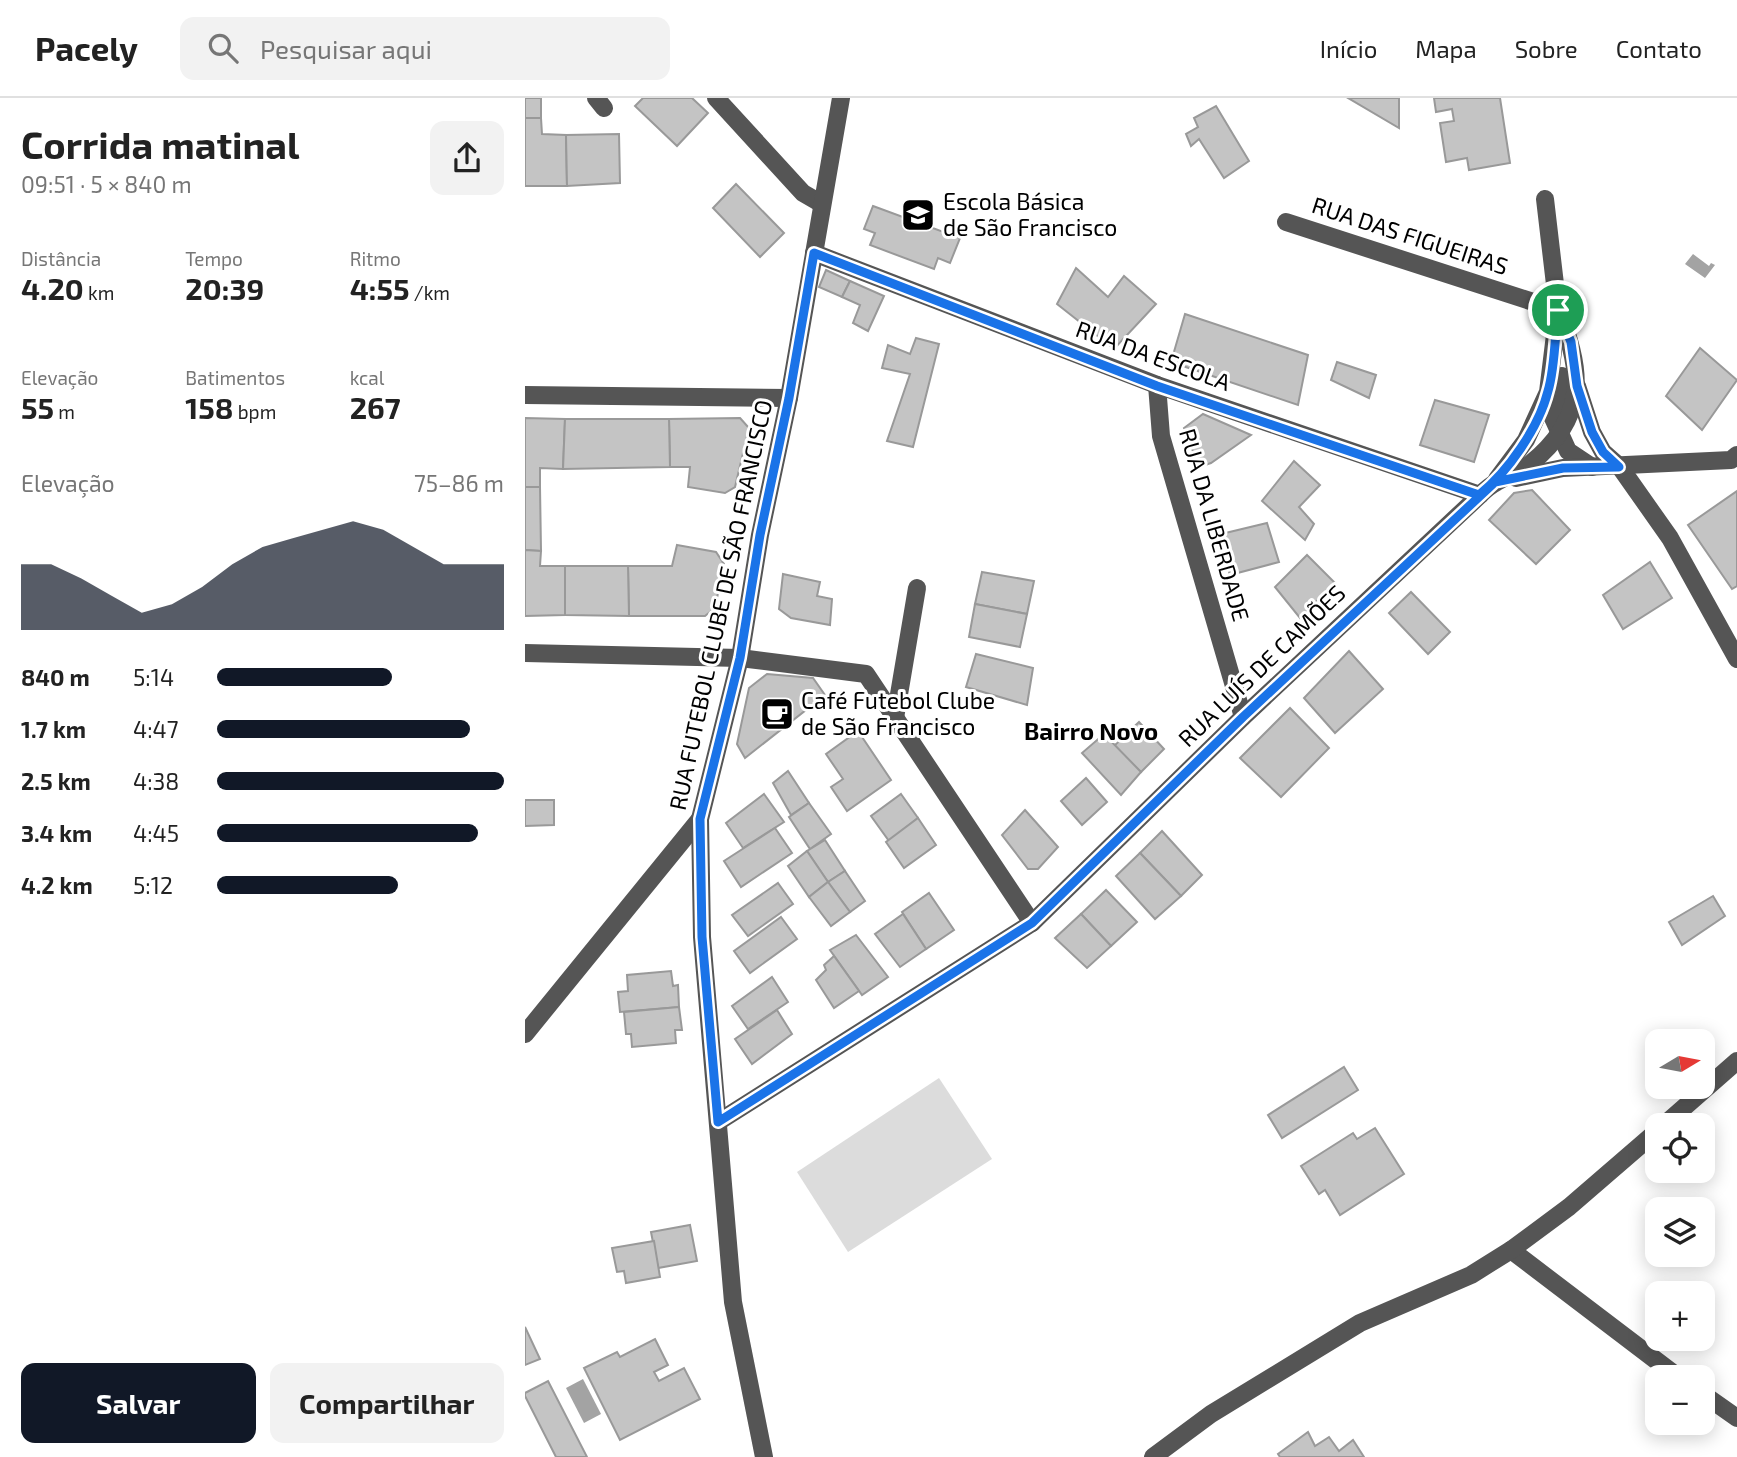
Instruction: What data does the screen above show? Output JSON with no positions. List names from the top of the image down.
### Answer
{
  "streets": {
    "street": [
      "RUA DAS FIGUEIRAS",
      "RUA DA ESCOLA",
      "RUA DA LIBERDADE",
      "RUA FUTEBOL CLUBE DE SÃO FRANCISCO",
      "RUA LUÍS DE CAMÕES"
    ]
  },
  "crossings": [
    ["RUA DA ESCOLA", "RUA DA LIBERDADE"],
    ["RUA DA ESCOLA", "RUA FUTEBOL CLUBE DE SÃO FRANCISCO"],
    ["RUA DA ESCOLA", "RUA LUÍS DE CAMÕES"],
    ["RUA DA LIBERDADE", "RUA LUÍS DE CAMÕES"],
    ["RUA FUTEBOL CLUBE DE SÃO FRANCISCO", "RUA LUÍS DE CAMÕES"]
  ],
  "districts": ["Bairro Novo"],
  "places": {
    "school or university": ["Escola Básica de São Francisco"],
    "cafe": ["Café Futebol Clube de São Francisco"]
  },
  "north": "right",
  "page": {
    "header": "Pacely",
    "search": "Pesquisar aqui",
    "nav": [
      "Início",
      "Mapa",
      "Sobre",
      "Contato"
    ],
    "heading": ["Corrida matinal", "09:51 · 5 × 840 m"],
    "stats": [
      ["Distância", "4.20 km"],
      ["Tempo", "20:39"],
      ["Ritmo", "4:55 /km"],
      ["Elevação", "55 m"],
      ["Batimentos", "158 bpm"],
      ["kcal", "267"]
    ],
    "chart": ["Elevação", "75–86 m"],
    "list": [
      {
        "name": "840 m",
        "note": "5:14"
      },
      {
        "name": "1.7 km",
        "note": "4:47"
      },
      {
        "name": "2.5 km",
        "note": "4:38"
      },
      {
        "name": "3.4 km",
        "note": "4:45"
      },
      {
        "name": "4.2 km",
        "note": "5:12"
      }
    ],
    "map_buttons": ["+", "−"],
    "buttons": ["Salvar", "Compartilhar"]
  }
}
